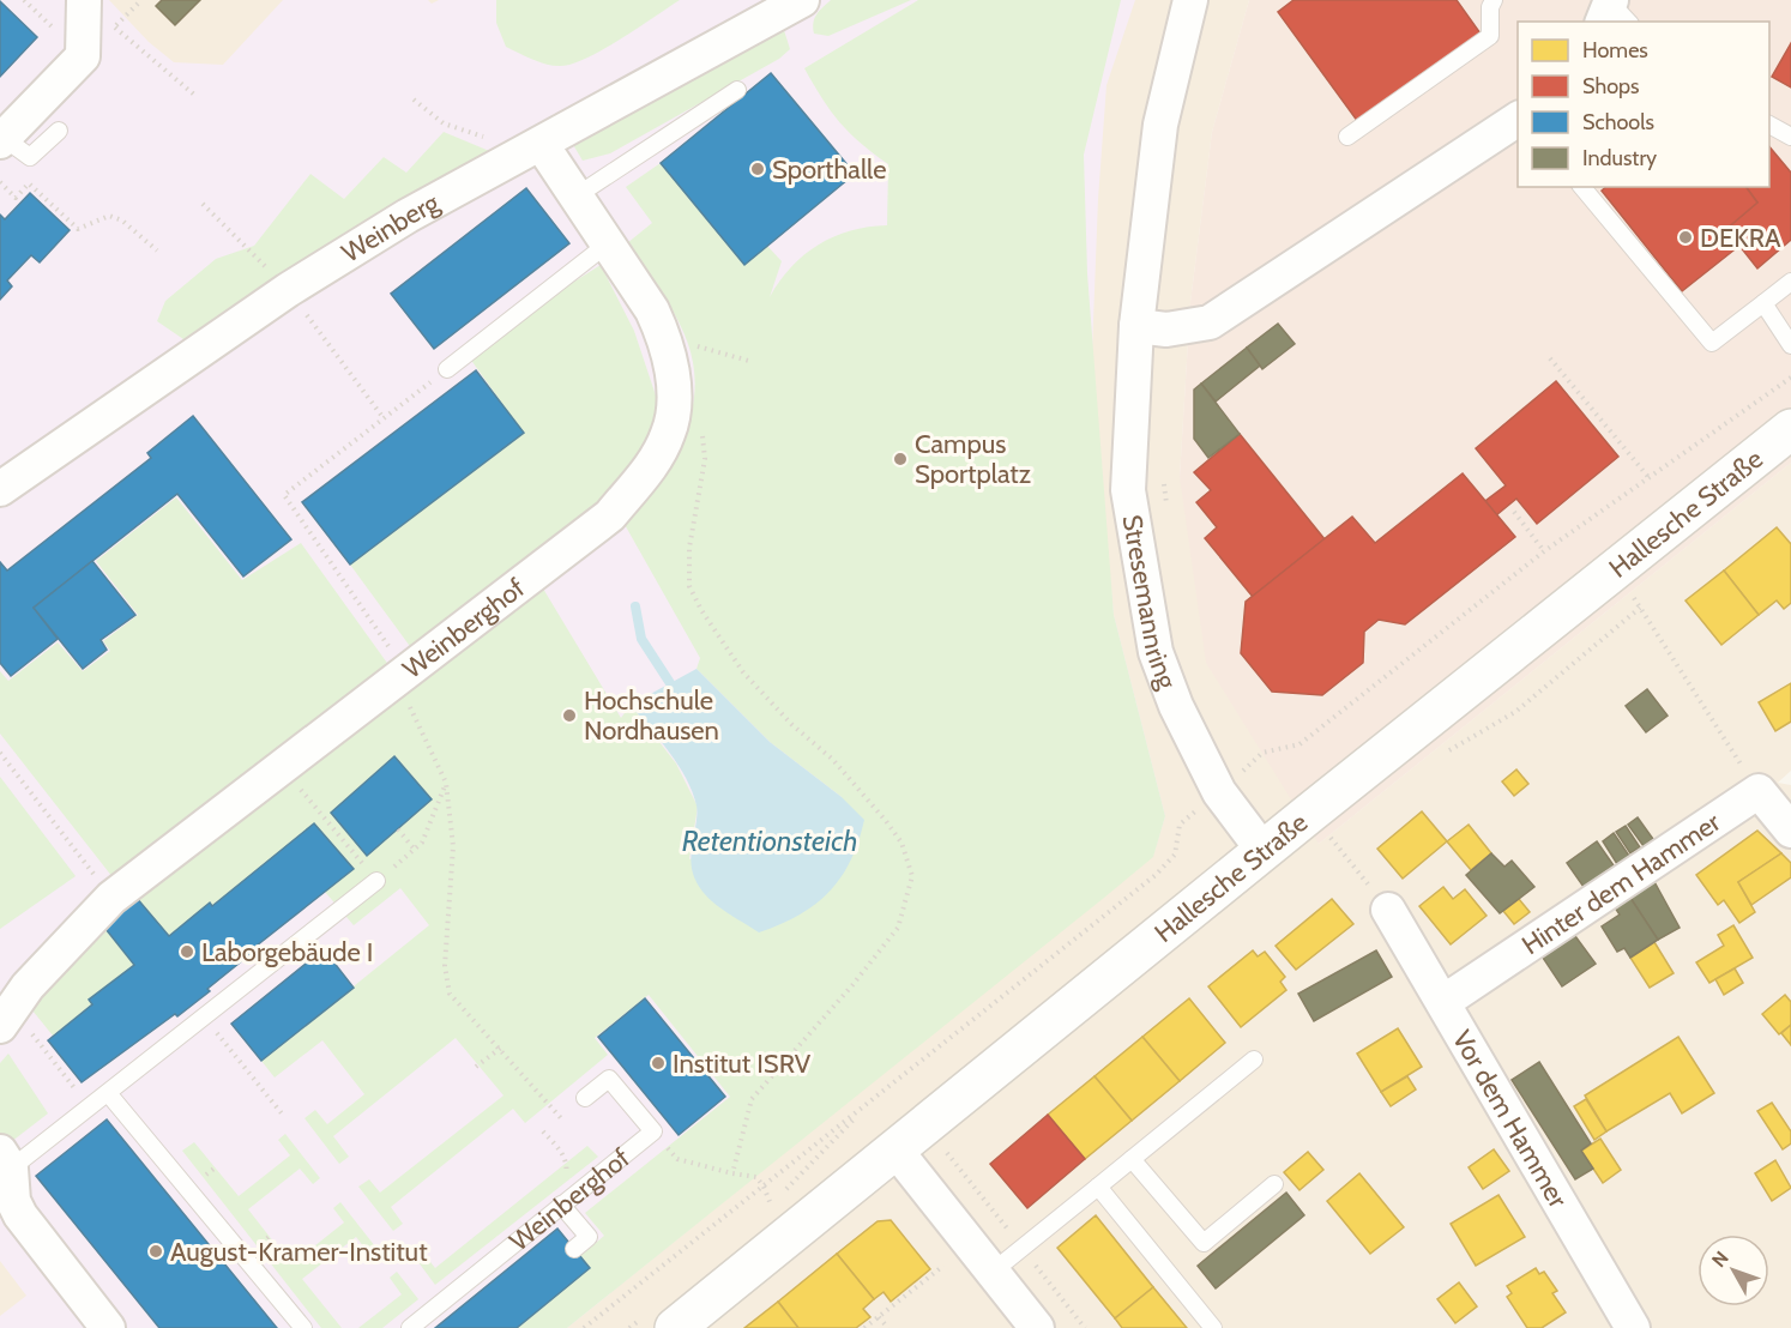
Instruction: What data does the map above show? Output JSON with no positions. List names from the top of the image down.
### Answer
{
  "streets": {
    "main road": ["Hallesche Straße"],
    "street": [
      "Weinberg",
      "Stresemannring",
      "Weinberghof",
      "Hinter dem Hammer",
      "Vor dem Hammer"
    ]
  },
  "crossings": [
    ["Weinberg", "Weinberghof"],
    ["Hallesche Straße", "Stresemannring"],
    ["Hinter dem Hammer", "Vor dem Hammer"]
  ],
  "water": ["Retentionsteich"],
  "places": [
    "Sporthalle",
    "DEKRA",
    "Campus Sportplatz",
    "Hochschule Nordhausen",
    "Laborgebäude I",
    "Institut ISRV",
    "August-Kramer-Institut"
  ],
  "legend": [
    "Homes",
    "Shops",
    "Schools",
    "Industry"
  ],
  "north": "top left"
}
